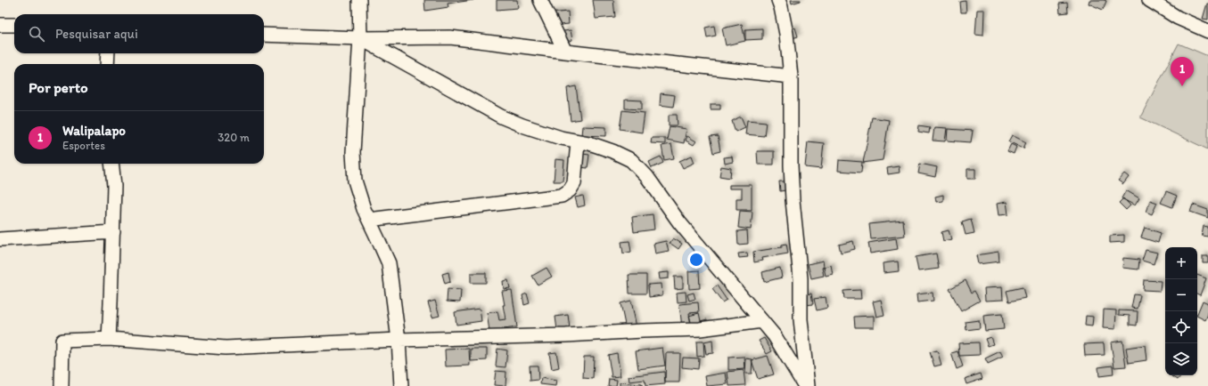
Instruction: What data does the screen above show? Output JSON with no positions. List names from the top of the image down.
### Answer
{
  "page": {
    "search": "Pesquisar aqui",
    "pins": "1",
    "heading": "Por perto",
    "list": [
      {
        "mark": "1",
        "name": "Walipalapo",
        "note": "Esportes",
        "value": "320 m"
      }
    ],
    "map_buttons": ["+", "−"]
  }
}
